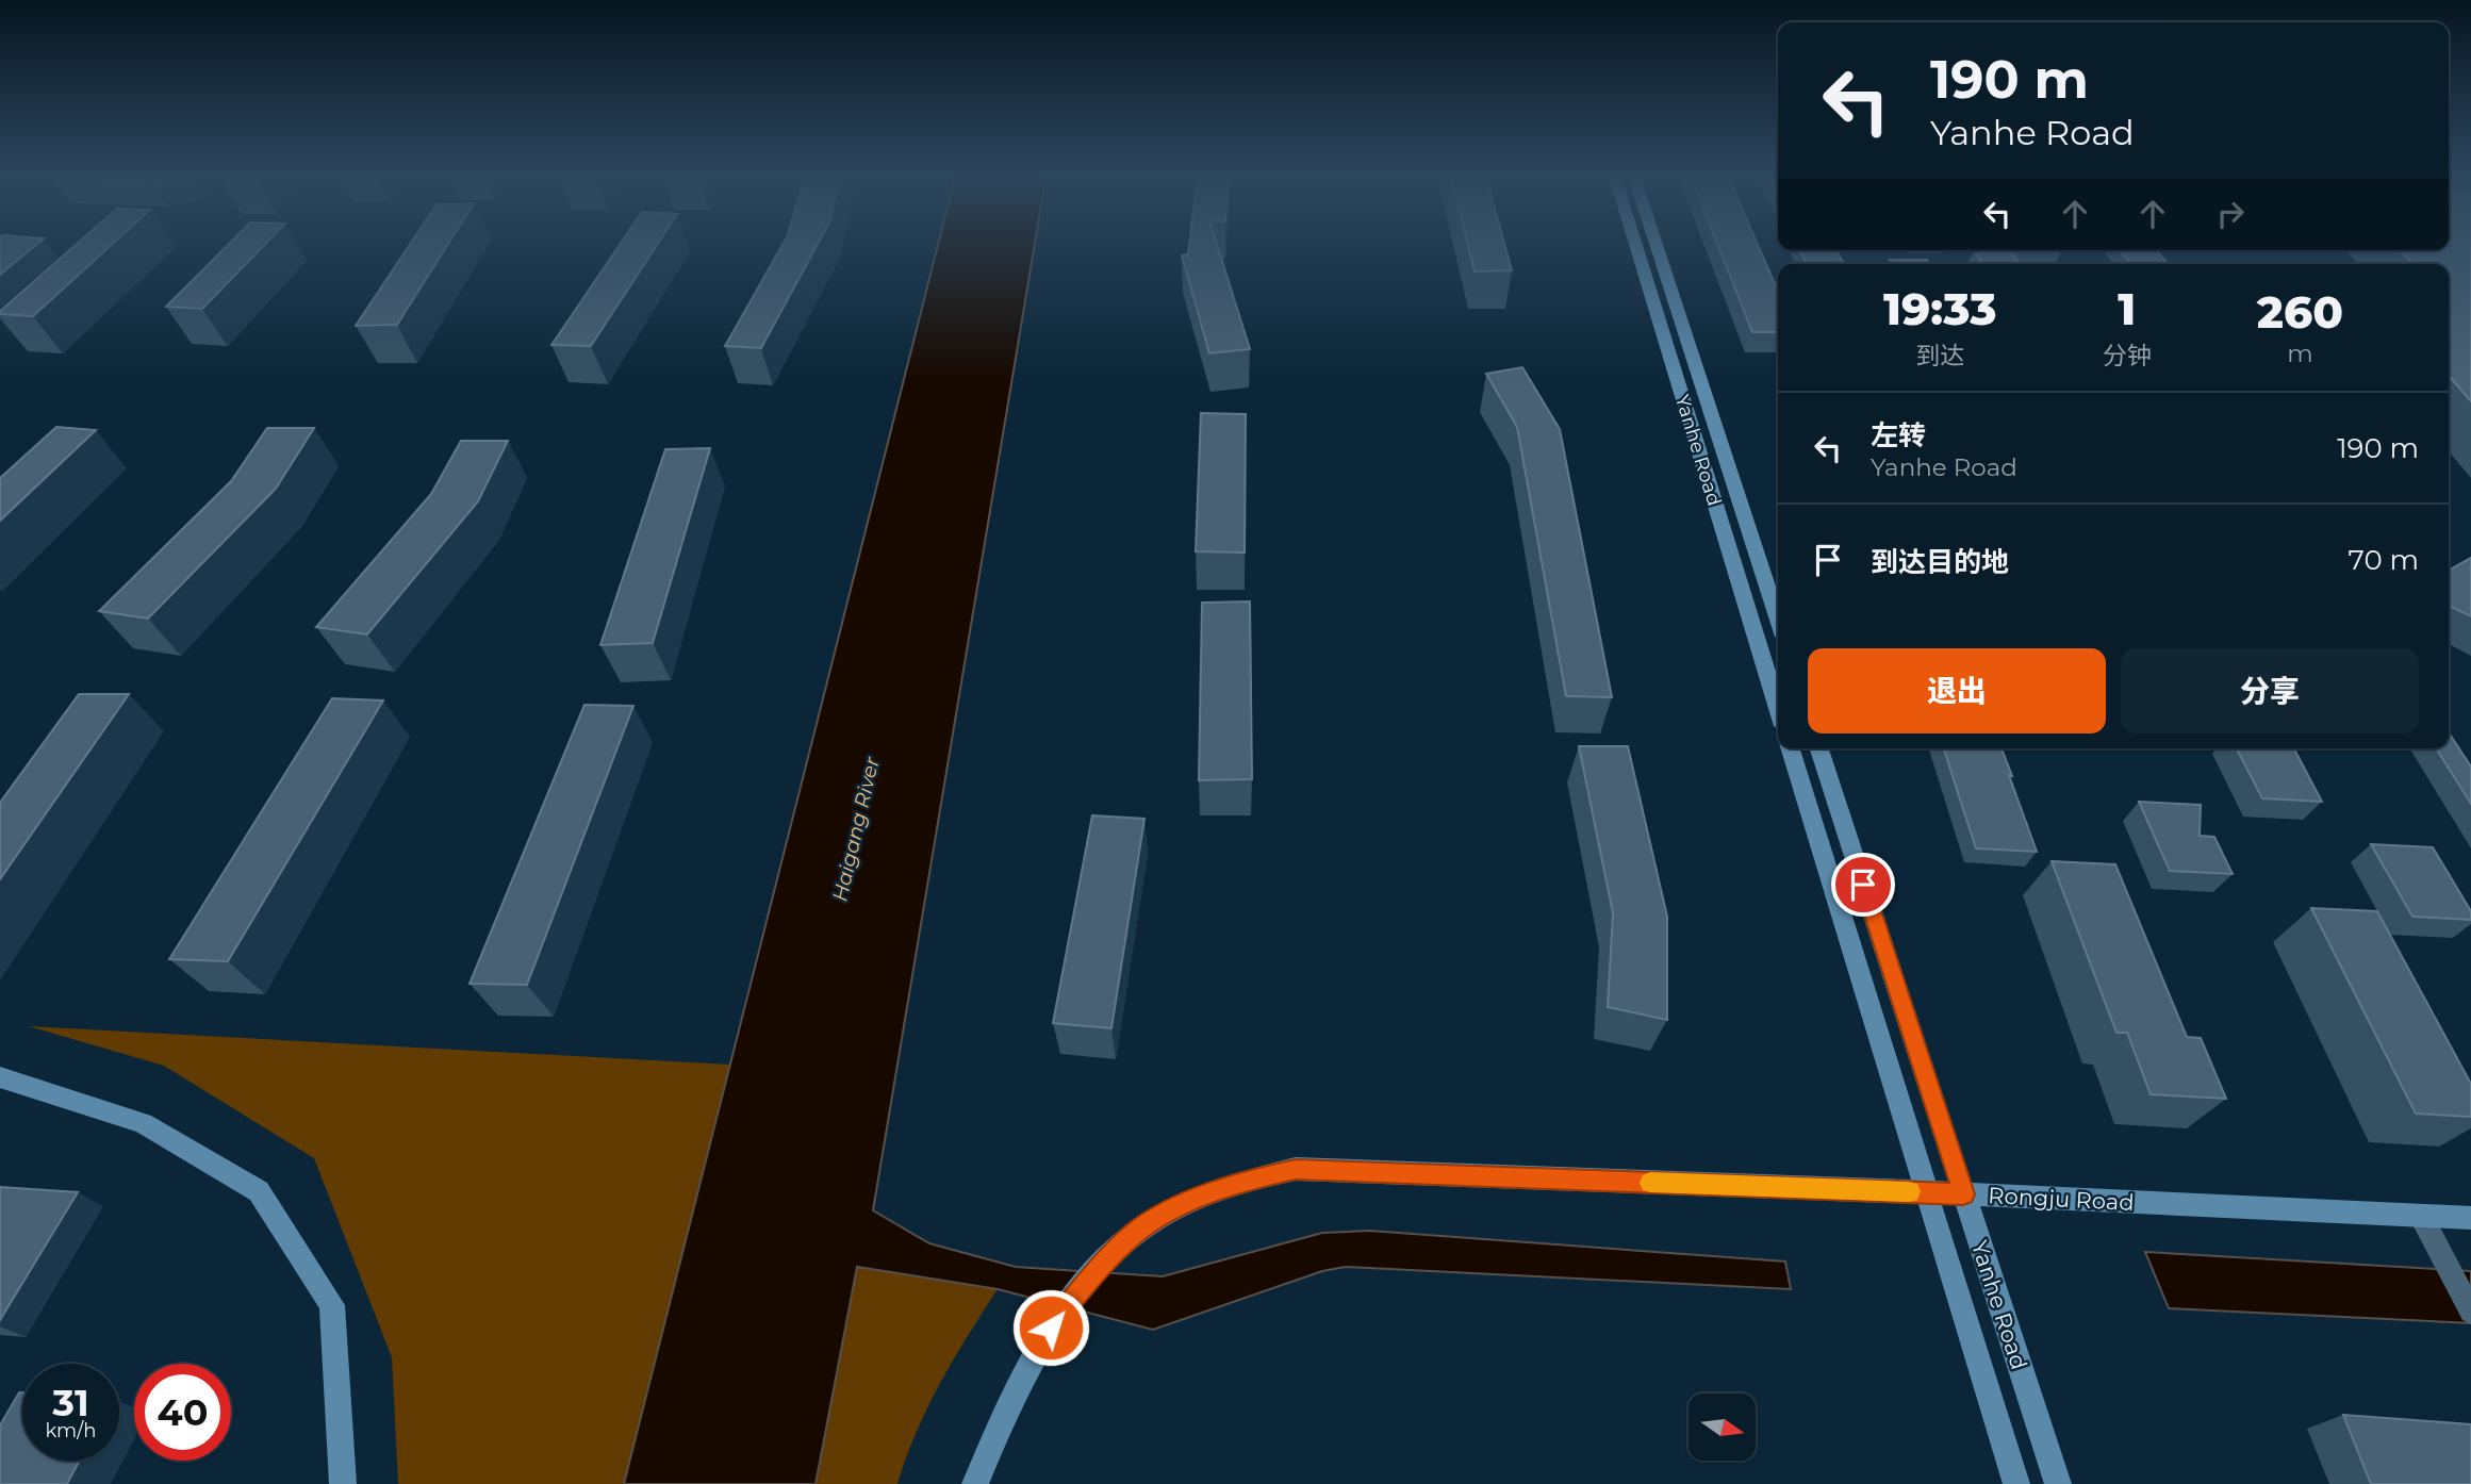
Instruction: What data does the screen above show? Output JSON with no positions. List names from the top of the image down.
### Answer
{
  "streets": {
    "street": ["Yanhe Road", "Rongju Road"]
  },
  "crossings": [
    ["Yanhe Road", "Rongju Road"]
  ],
  "water": ["Haigang River"],
  "north": "right",
  "page": {
    "turn": ["190 m", "Yanhe Road"],
    "eta": [
      "19:33",
      "到达",
      "1",
      "分钟",
      "260",
      "m"
    ],
    "list": [
      {
        "name": "左转",
        "note": "Yanhe Road",
        "value": "190 m"
      },
      {
        "name": "到达目的地",
        "value": "70 m"
      }
    ],
    "buttons": ["退出", "分享"],
    "speed": "31 km/h",
    "limit": "40"
  }
}
